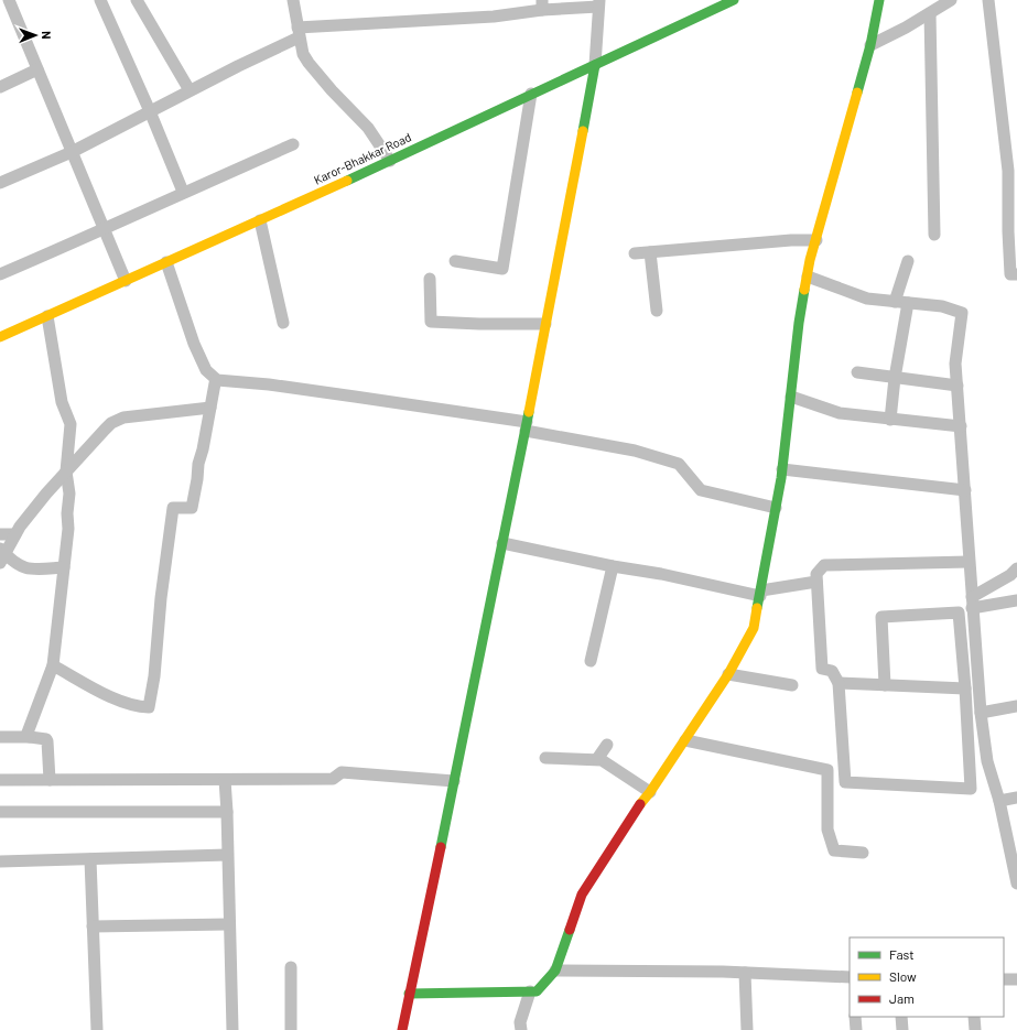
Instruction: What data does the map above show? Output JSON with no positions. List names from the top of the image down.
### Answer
{
  "streets": {
    "main road": ["Karor-Bhakkar Road"]
  },
  "legend": ["Fast", "Slow", "Jam"],
  "north": "right"
}
